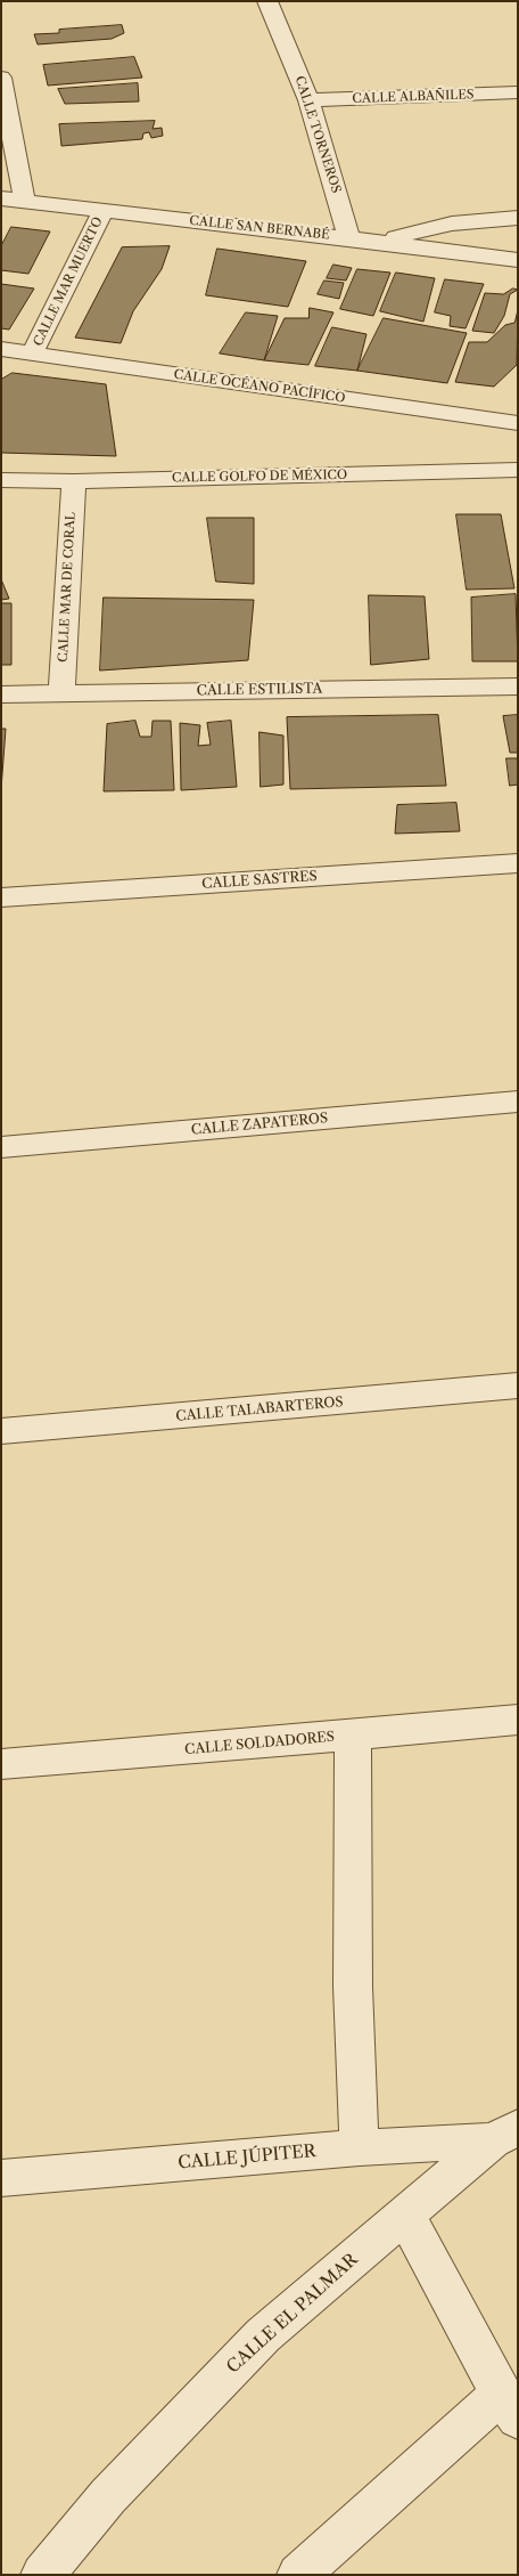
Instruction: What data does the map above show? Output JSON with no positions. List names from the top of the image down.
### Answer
{
  "streets": {
    "street": [
      "CALLE ALBAÑILES",
      "CALLE TORNEROS",
      "CALLE SAN BERNABÉ",
      "CALLE MAR MUERTO",
      "CALLE OCÉANO PACÍFICO",
      "CALLE GOLFO DE MÉXICO",
      "CALLE MAR DE CORAL",
      "CALLE ESTILISTA",
      "CALLE SASTRES",
      "CALLE ZAPATEROS",
      "CALLE TALABARTEROS",
      "CALLE SOLDADORES",
      "CALLE JÚPITER",
      "CALLE EL PALMAR"
    ]
  },
  "crossings": [
    ["CALLE ALBAÑILES", "CALLE TORNEROS"],
    ["CALLE TORNEROS", "CALLE SAN BERNABÉ"],
    ["CALLE SAN BERNABÉ", "CALLE MAR MUERTO"],
    ["CALLE MAR MUERTO", "CALLE OCÉANO PACÍFICO"],
    ["CALLE GOLFO DE MÉXICO", "CALLE MAR DE CORAL"],
    ["CALLE MAR DE CORAL", "CALLE ESTILISTA"],
    ["CALLE JÚPITER", "CALLE EL PALMAR"]
  ]
}
